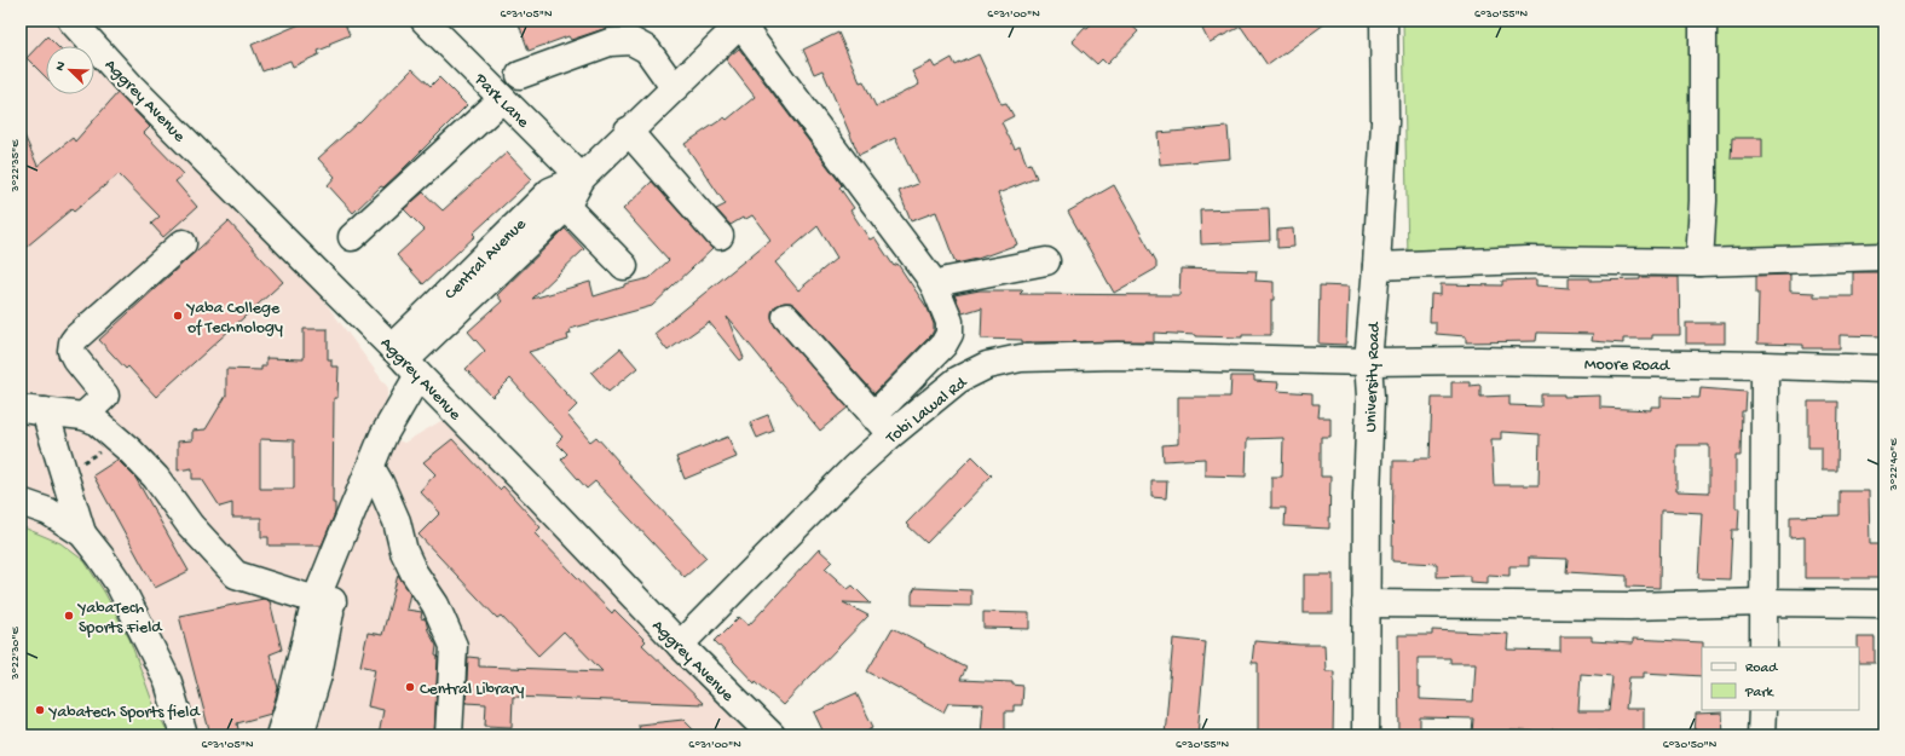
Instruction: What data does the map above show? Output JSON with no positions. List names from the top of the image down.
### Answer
{
  "streets": {
    "street": [
      "Aggrey Avenue",
      "Park Lane",
      "Central Avenue",
      "Moore Road",
      "University Road",
      "Tobi Lawal Rd"
    ]
  },
  "crossings": [
    ["Aggrey Avenue", "Central Avenue"],
    ["Aggrey Avenue", "Tobi Lawal Rd"],
    ["Park Lane", "Central Avenue"],
    ["Moore Road", "University Road"],
    ["Moore Road", "Tobi Lawal Rd"],
    ["University Road", "Tobi Lawal Rd"]
  ],
  "places": [
    "Yaba College of Technology",
    "YabaTech Sports Field",
    "Central Library",
    "Yabatech Sports field"
  ],
  "legend": ["Road", "Park"],
  "north": "top left",
  "coordinates": [
    "6°31'05\"N",
    "6°31'00\"N",
    "6°30'55\"N",
    "3°22'35\"E",
    "3°22'40\"E",
    "3°22'30\"E",
    "6°30'50\"N"
  ]
}
